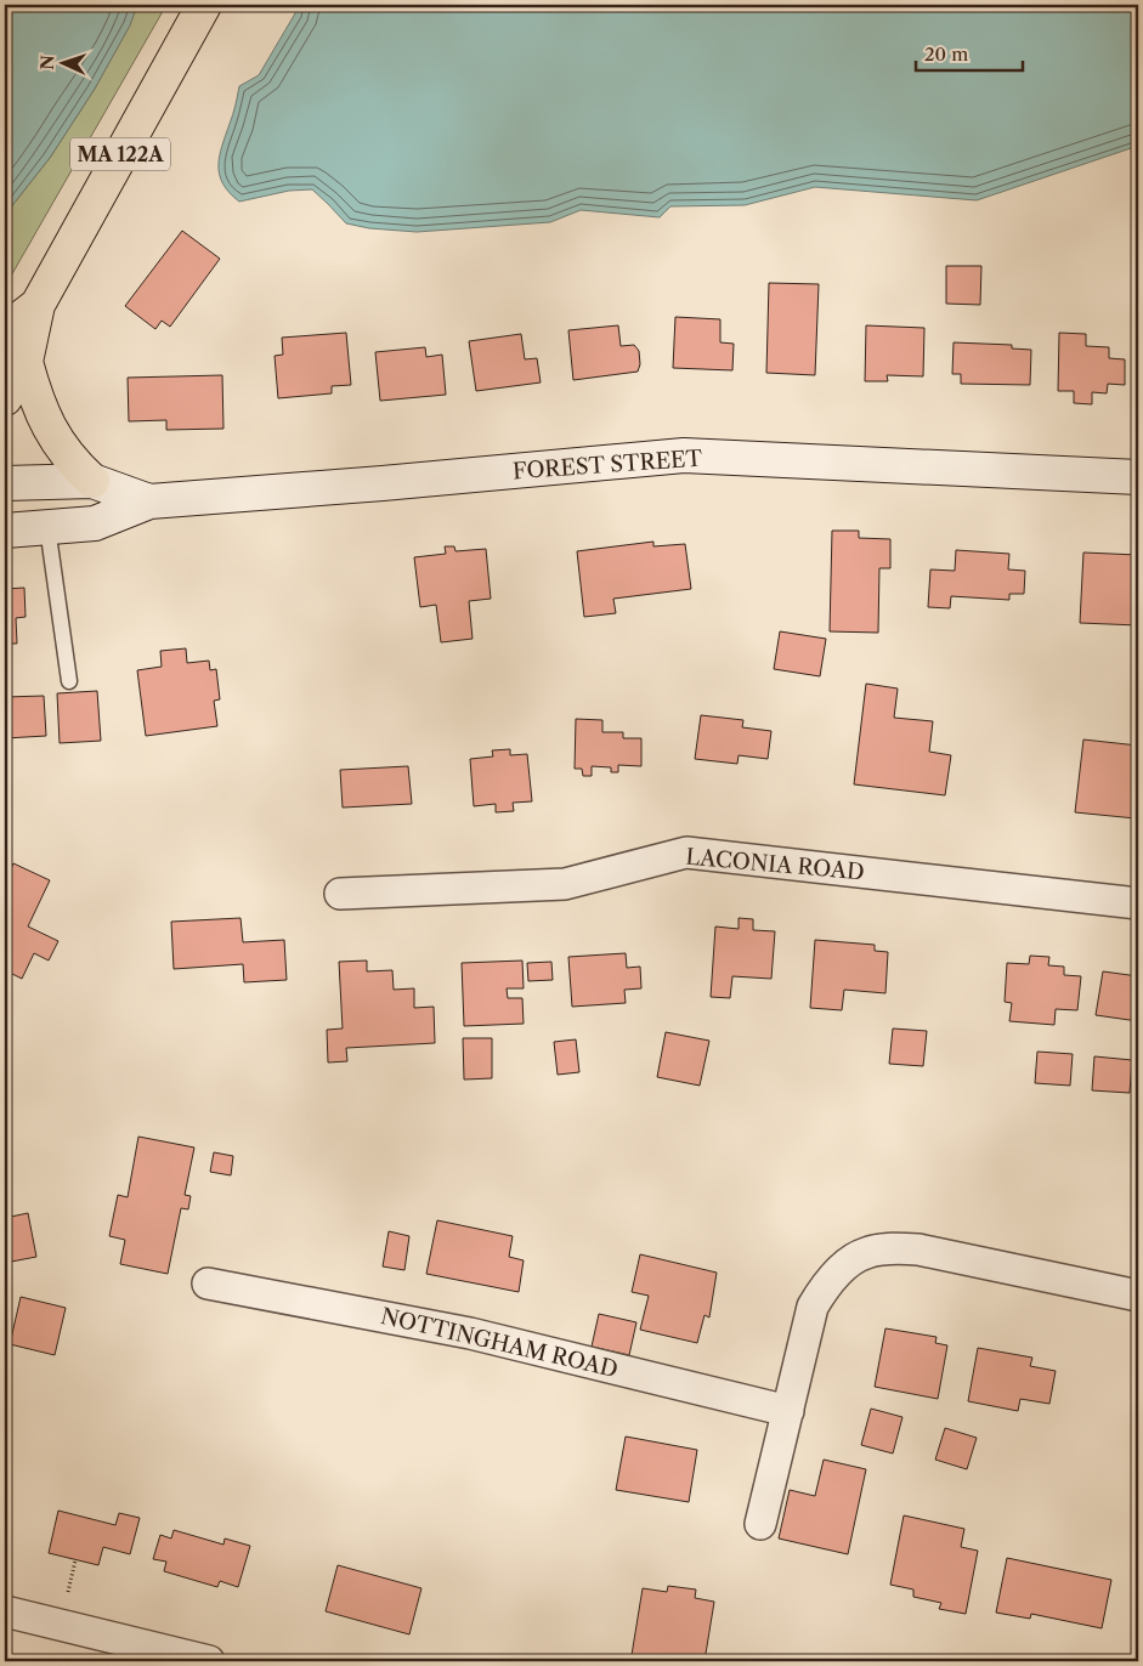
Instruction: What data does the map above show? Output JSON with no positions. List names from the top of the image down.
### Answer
{
  "streets": {
    "main road": ["MA 122A", "FOREST STREET"],
    "street": ["LACONIA ROAD", "NOTTINGHAM ROAD"]
  },
  "scale_bar": "20 m",
  "north": "left"
}
